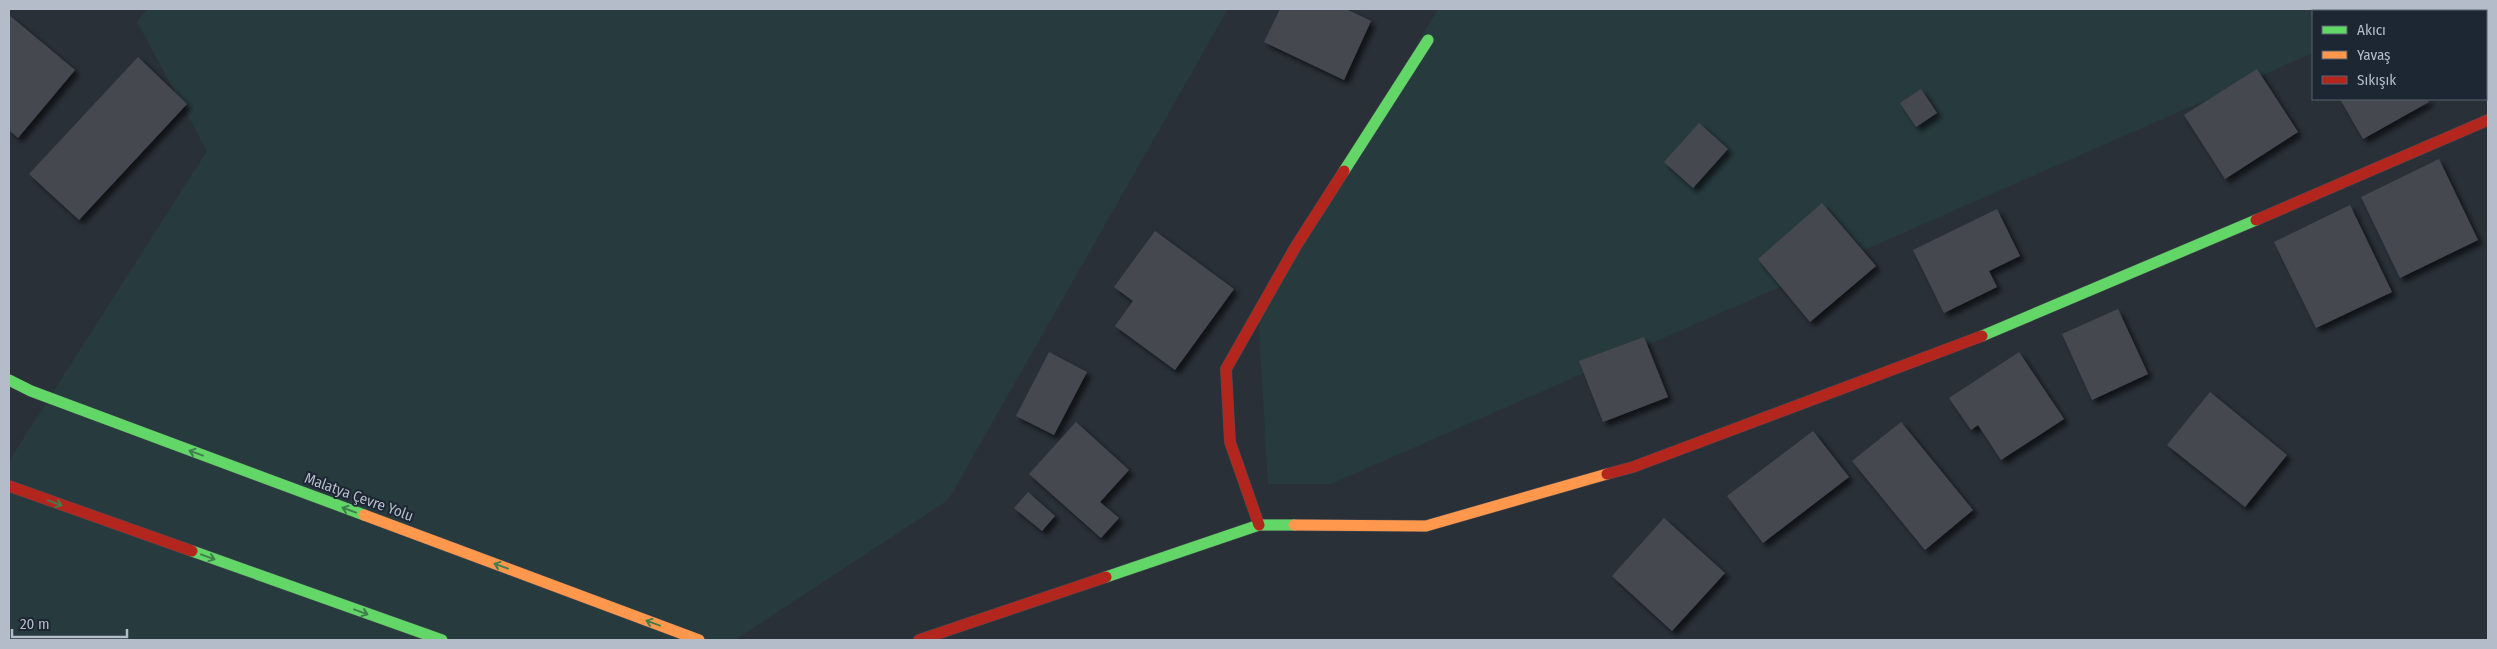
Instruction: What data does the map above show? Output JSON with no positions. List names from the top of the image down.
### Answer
{
  "streets": {
    "main road": ["Malatya Çevre Yolu"]
  },
  "legend": ["Akıcı", "Yavaş", "Sıkışık"],
  "scale_bar": "20 m"
}
